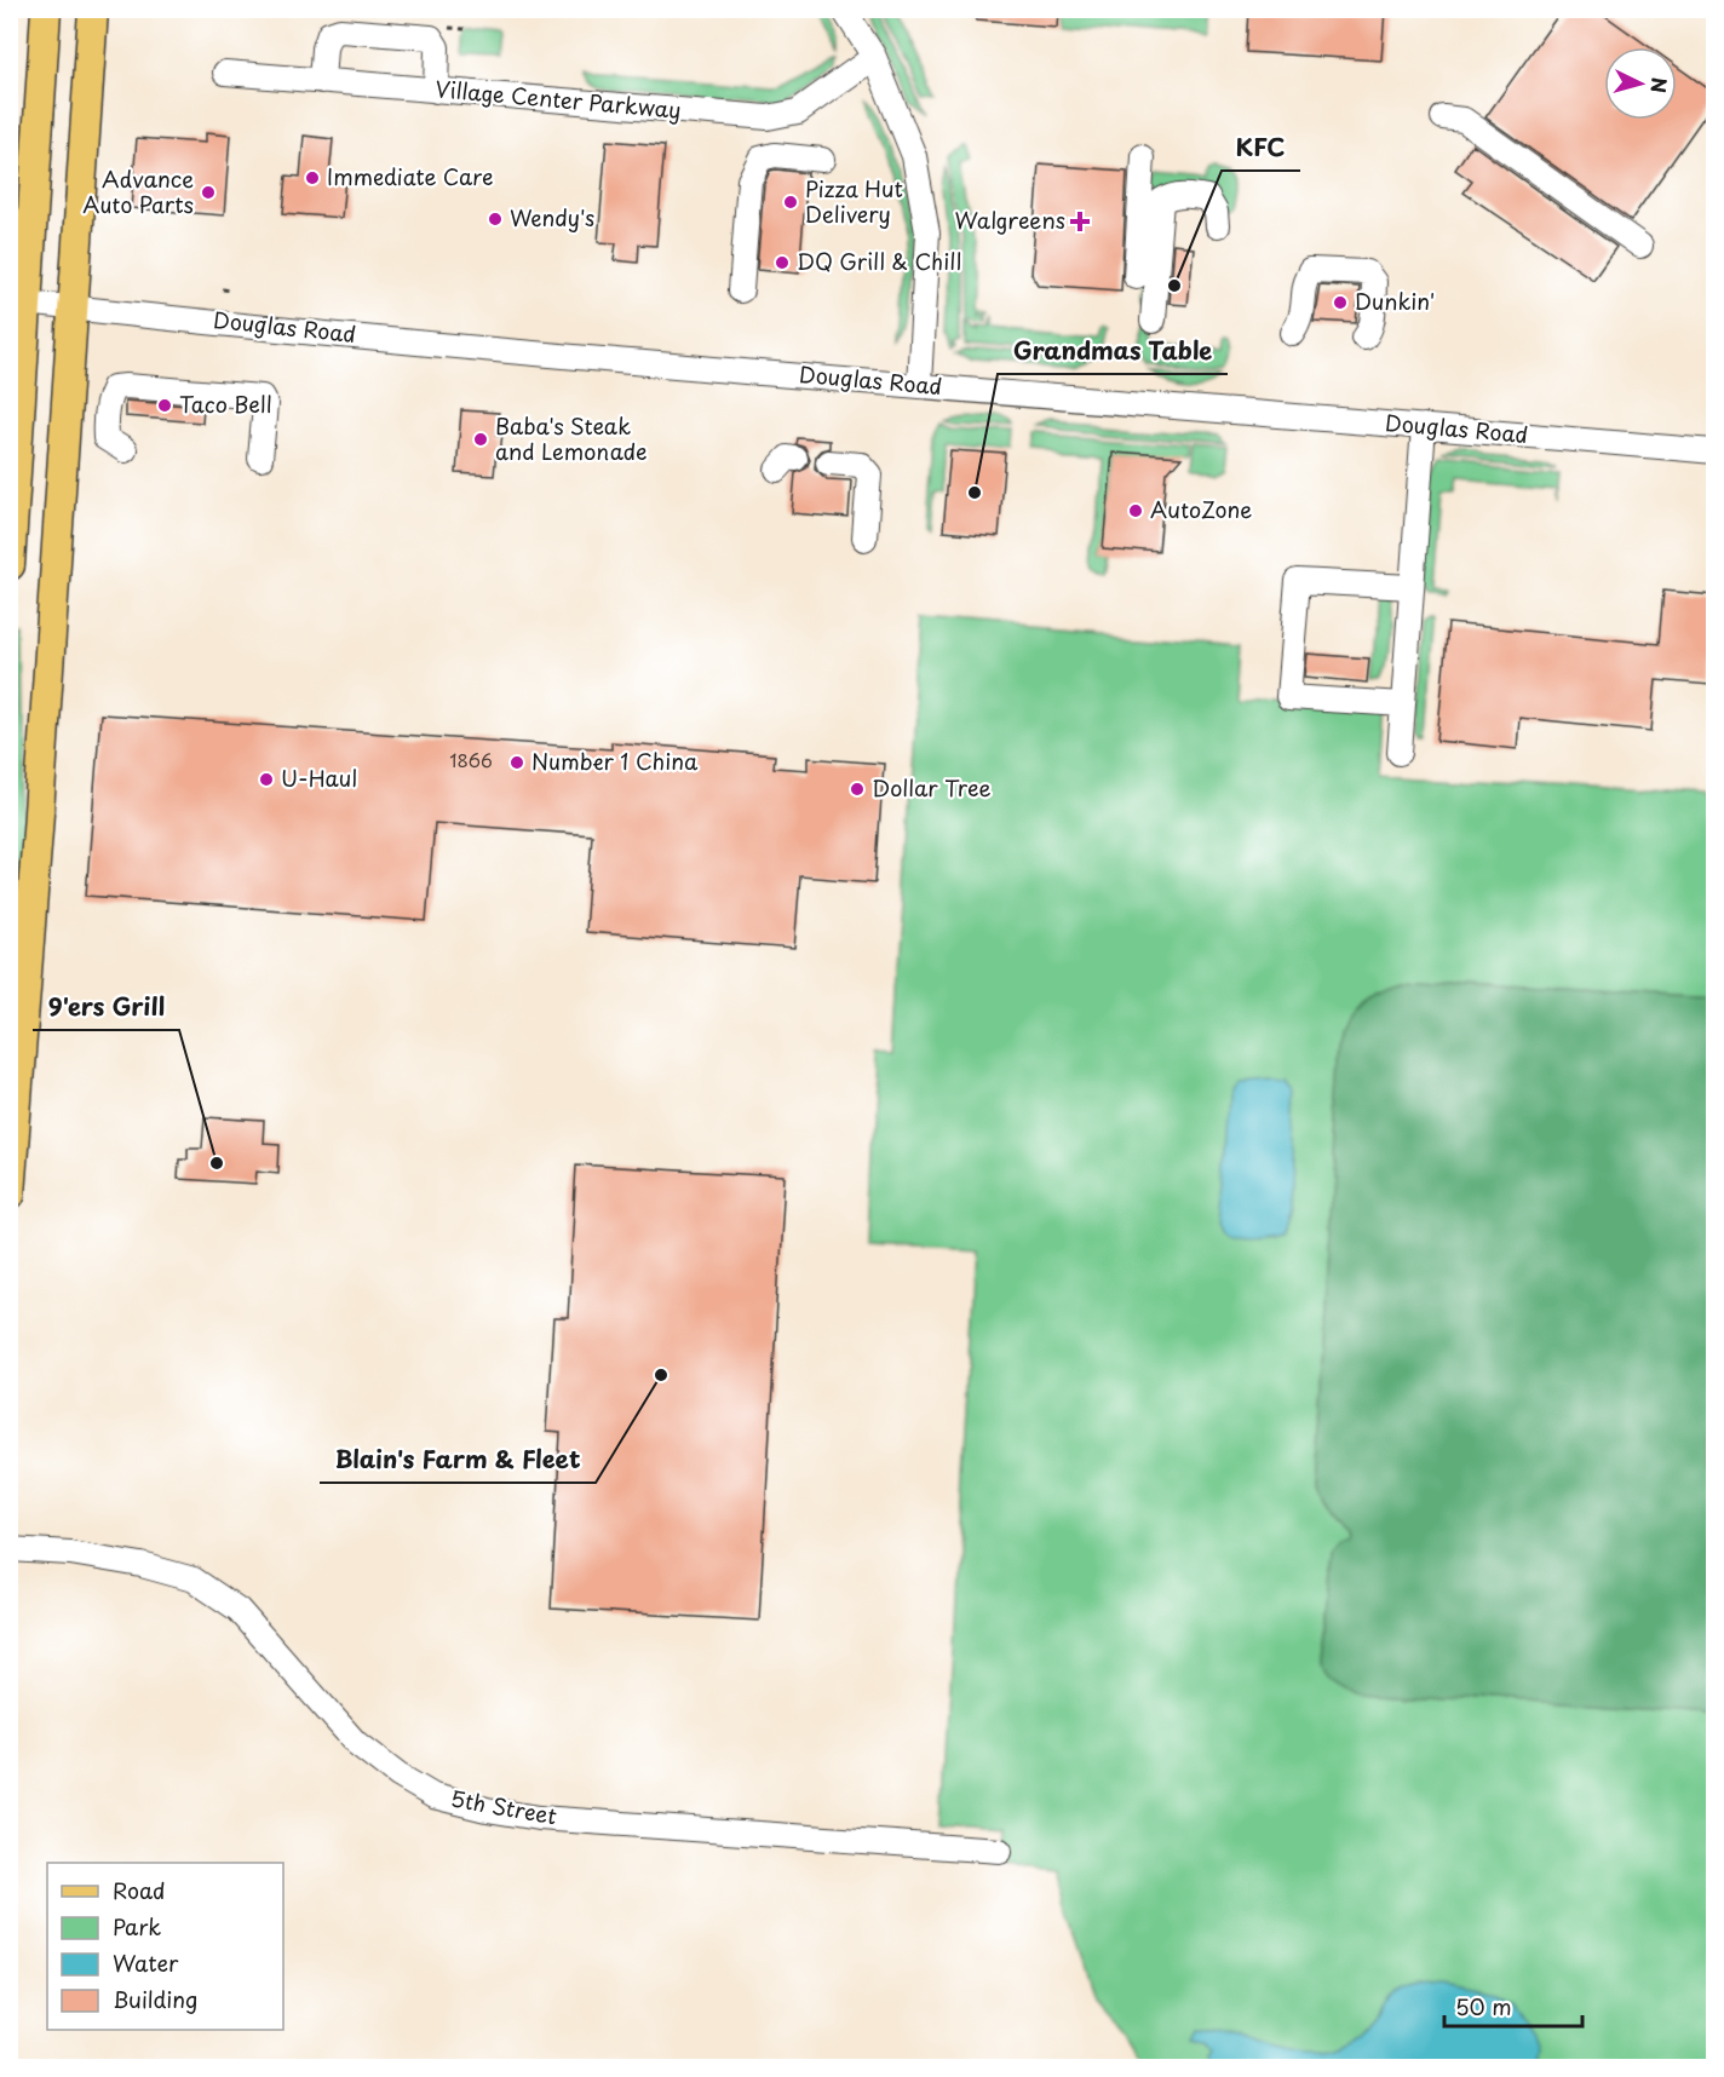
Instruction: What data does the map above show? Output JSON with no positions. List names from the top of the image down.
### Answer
{
  "streets": {
    "street": ["Village Center Parkway", "Douglas Road", "5th Street"]
  },
  "places": {
    "other": [
      "Immediate Care",
      "Advance Auto Parts",
      "Pizza Hut Delivery",
      "Wendy's",
      "DQ Grill & Chill",
      "KFC",
      "Dunkin'",
      "Taco Bell",
      "Baba's Steak and Lemonade",
      "Grandmas Table",
      "AutoZone",
      "Number 1 China",
      "U-Haul",
      "Dollar Tree",
      "9'ers Grill",
      "Blain's Farm & Fleet"
    ],
    "health": ["Walgreens"]
  },
  "house_numbers": ["1866"],
  "legend": [
    "Road",
    "Park",
    "Water",
    "Building"
  ],
  "scale_bar": "50 m",
  "north": "right"
}
